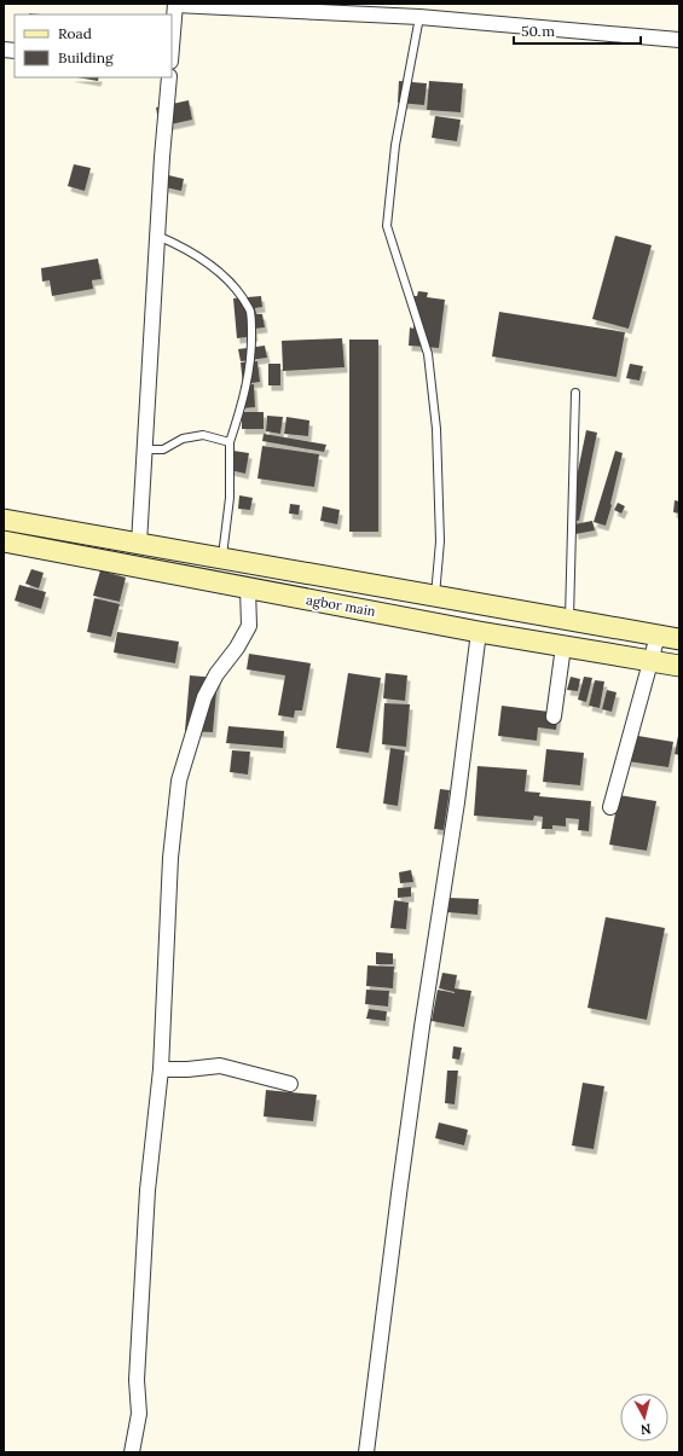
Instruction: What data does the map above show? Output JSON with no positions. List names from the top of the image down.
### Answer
{
  "streets": {
    "main road": ["agbor main"]
  },
  "legend": ["Road", "Building"],
  "scale_bar": "50 m",
  "north": "bottom"
}
